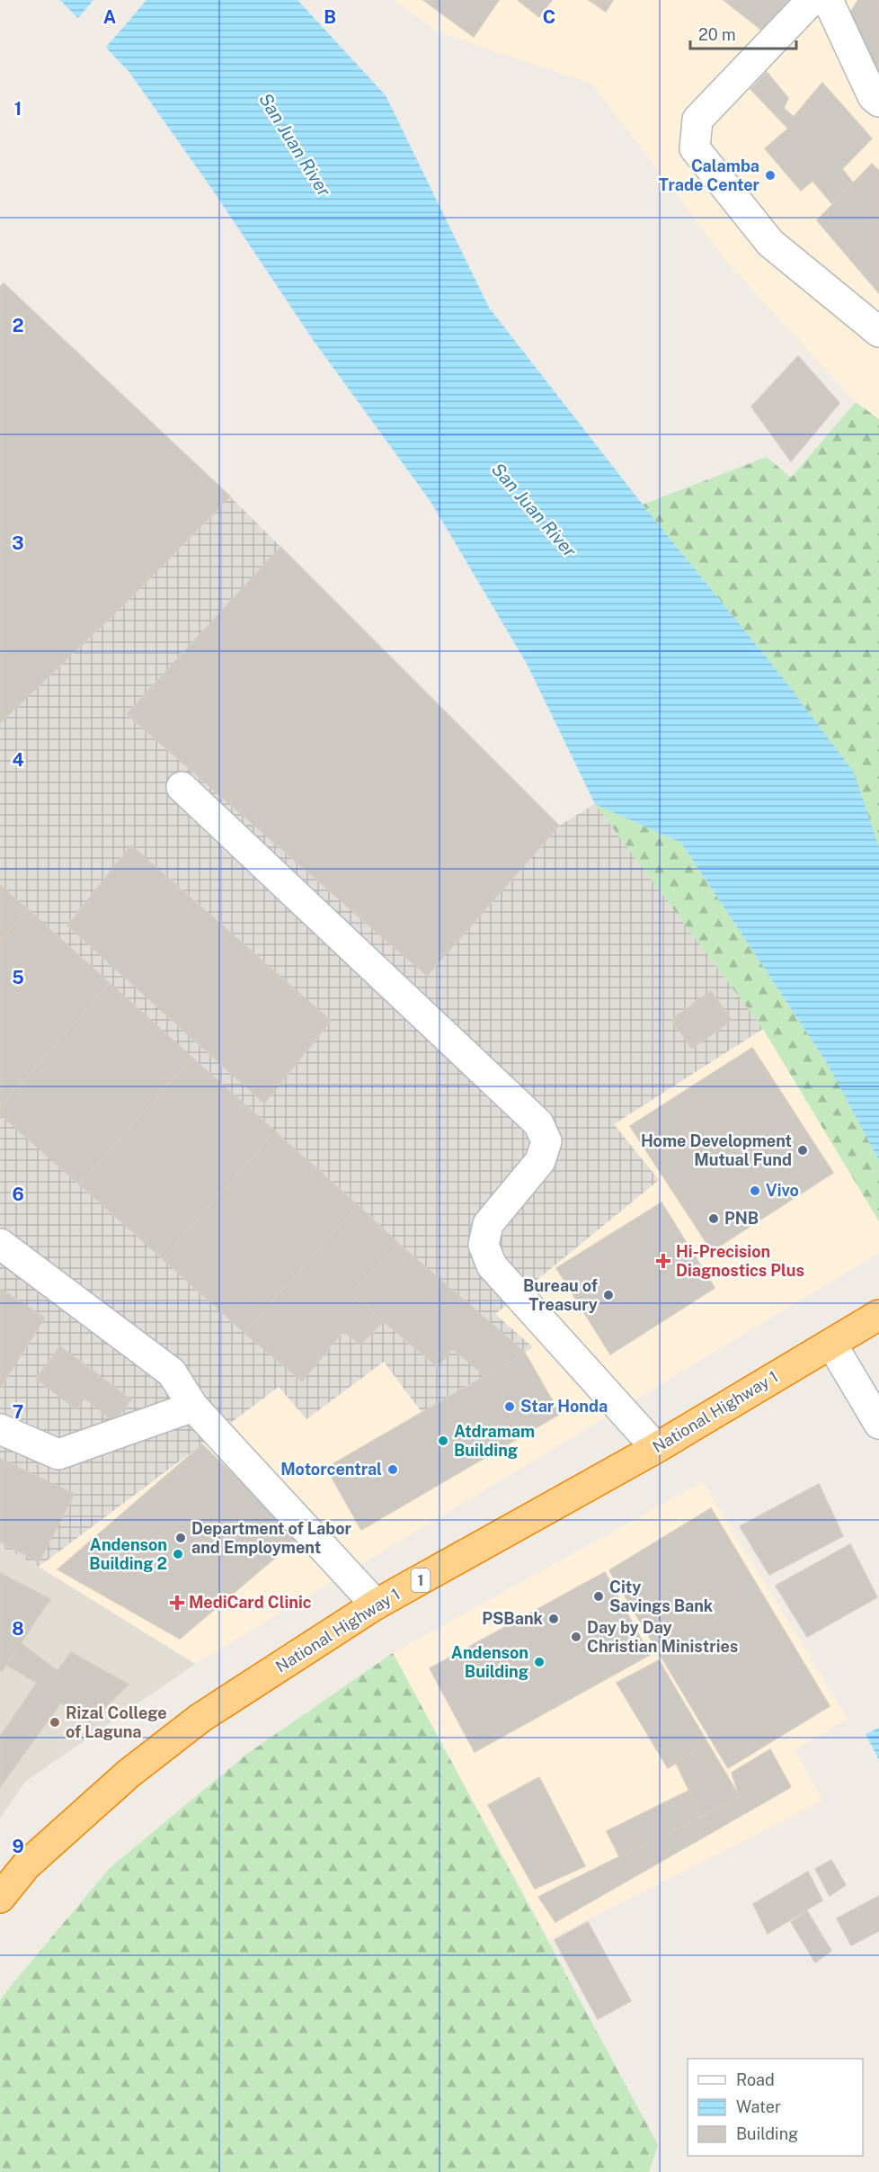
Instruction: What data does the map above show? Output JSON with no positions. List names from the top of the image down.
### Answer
{
  "streets": {
    "highway": ["National Highway 1", "1"]
  },
  "water": ["San Juan River"],
  "places": {
    "other": [
      "Calamba Trade Center",
      "Home Development Mutual Fund",
      "Vivo",
      "PNB",
      "Bureau of Treasury",
      "Star Honda",
      "Atdramam Building",
      "Motorcentral",
      "Department of Labor and Employment",
      "Andenson Building 2",
      "City Savings Bank",
      "PSBank",
      "Day by Day Christian Ministries",
      "Andenson Building",
      "Rizal College of Laguna"
    ],
    "health": ["Hi-Precision Diagnostics Plus", "MediCard Clinic"]
  },
  "legend": ["Road", "Water", "Building"],
  "scale_bar": "20 m",
  "grid": {
    "columns": ["A", "B", "C"],
    "rows": [
      "1",
      "2",
      "3",
      "4",
      "5",
      "6",
      "7",
      "8",
      "9"
    ]
  }
}
